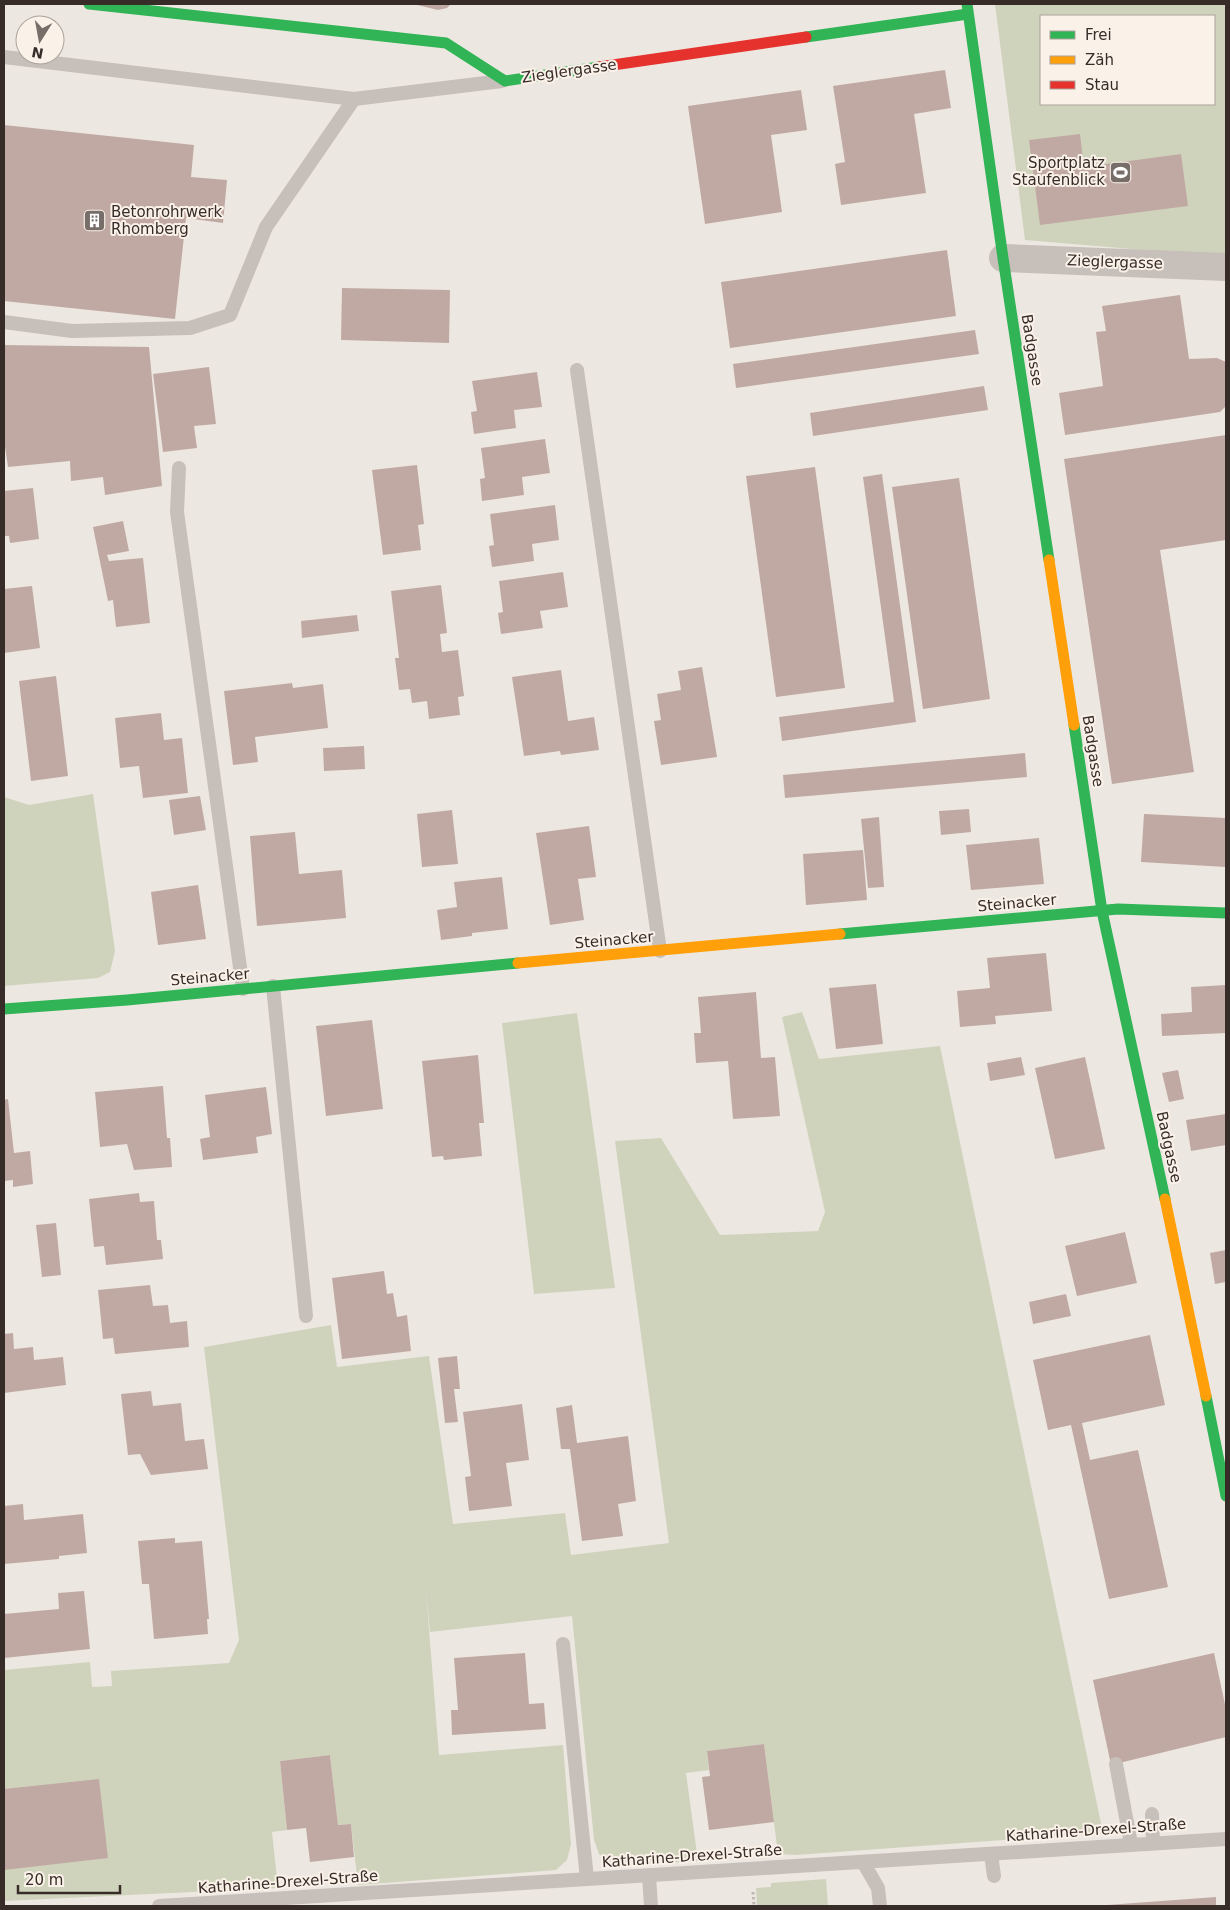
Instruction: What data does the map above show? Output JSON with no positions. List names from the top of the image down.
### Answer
{
  "streets": {
    "street": ["Zieglergasse", "Badgasse", "Steinacker"],
    "lane": ["Katharine-Drexel-Straße"]
  },
  "crossings": [
    ["Zieglergasse", "Badgasse"],
    ["Badgasse", "Steinacker"]
  ],
  "places": {
    "sports": ["Sportplatz Staufenblick"],
    "building": ["Betonrohrwerk Rhomberg"]
  },
  "legend": ["Frei", "Zäh", "Stau"],
  "scale_bar": "20 m",
  "north": "bottom"
}
